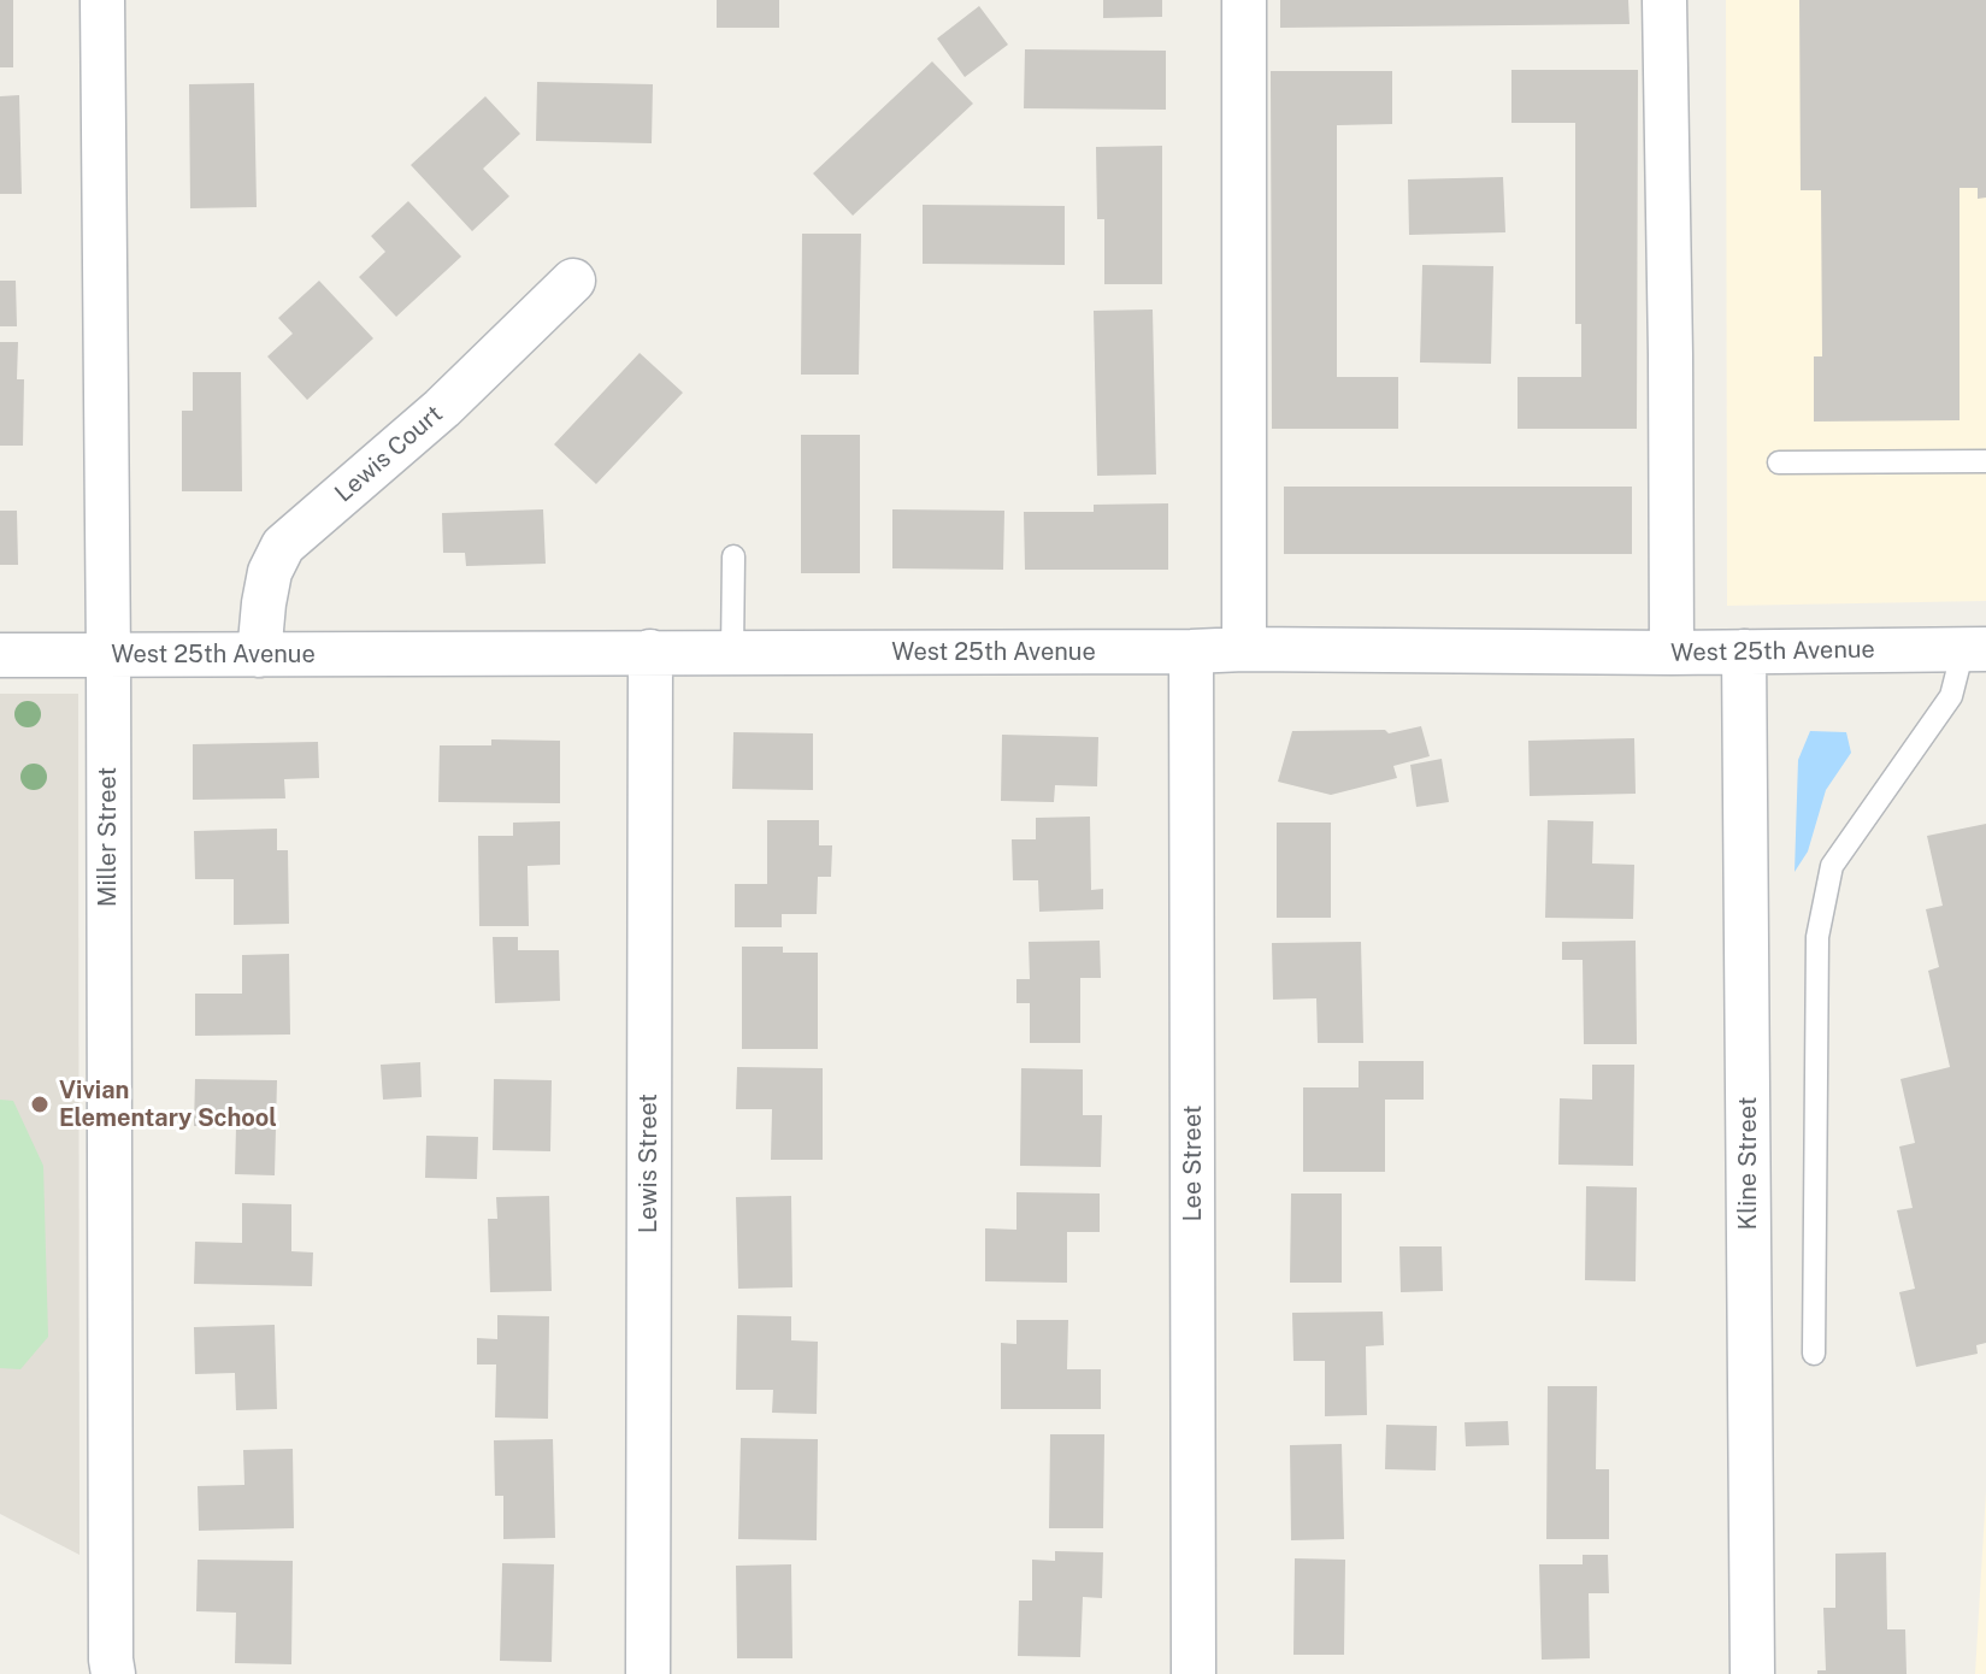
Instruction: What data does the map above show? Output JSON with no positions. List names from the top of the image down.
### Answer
{
  "streets": {
    "street": [
      "Lewis Court",
      "West 25th Avenue",
      "Miller Street",
      "Lewis Street",
      "Lee Street",
      "Kline Street"
    ]
  },
  "crossings": [
    ["Lewis Court", "West 25th Avenue"],
    ["West 25th Avenue", "Miller Street"],
    ["West 25th Avenue", "Lewis Street"],
    ["West 25th Avenue", "Lee Street"],
    ["West 25th Avenue", "Kline Street"]
  ],
  "places": ["Vivian Elementary School"]
}
